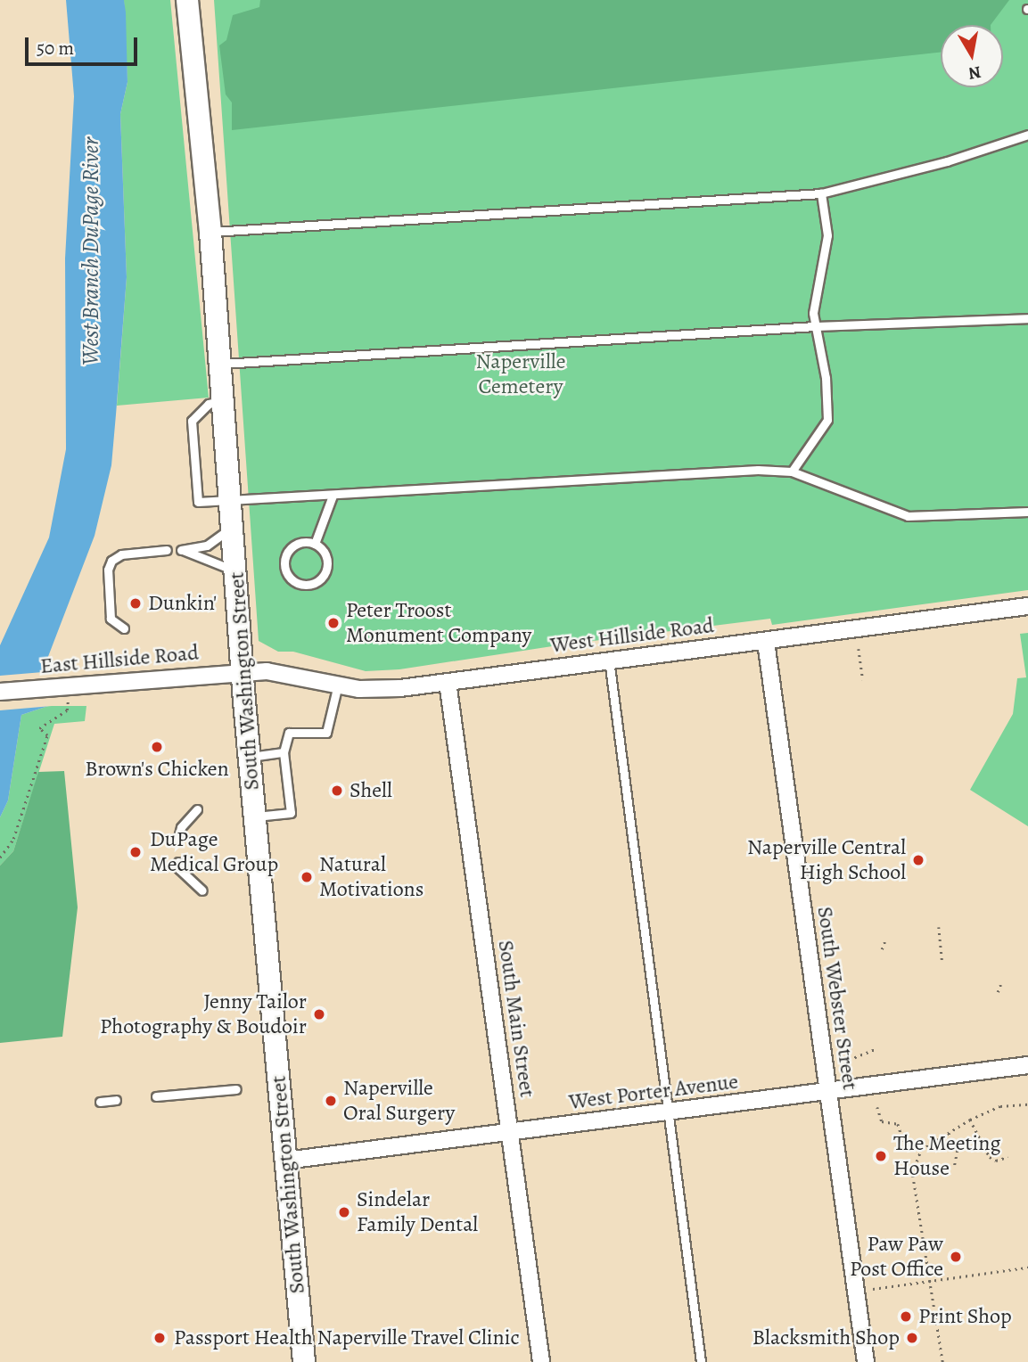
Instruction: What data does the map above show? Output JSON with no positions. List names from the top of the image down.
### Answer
{
  "streets": {
    "main road": ["South Washington Street"],
    "street": [
      "West Hillside Road",
      "East Hillside Road",
      "South Webster Street",
      "South Main Street",
      "West Porter Avenue"
    ]
  },
  "crossings": [
    ["West Hillside Road", "East Hillside Road"],
    ["West Hillside Road", "South Washington Street"],
    ["West Hillside Road", "South Webster Street"],
    ["West Hillside Road", "South Main Street"],
    ["East Hillside Road", "South Washington Street"],
    ["South Washington Street", "West Porter Avenue"],
    ["South Webster Street", "West Porter Avenue"],
    ["South Main Street", "West Porter Avenue"]
  ],
  "water": ["West Branch DuPage River"],
  "parks": ["Naperville Cemetery"],
  "places": [
    "Dunkin'",
    "Peter Troost Monument Company",
    "Brown's Chicken",
    "Shell",
    "DuPage Medical Group",
    "Naperville Central High School",
    "Natural Motivations",
    "Jenny Tailor Photography & Boudoir",
    "Naperville Oral Surgery",
    "The Meeting House",
    "Sindelar Family Dental",
    "Paw Paw Post Office",
    "Print Shop",
    "Passport Health Naperville Travel Clinic",
    "Blacksmith Shop"
  ],
  "scale_bar": "50 m",
  "north": "bottom"
}
